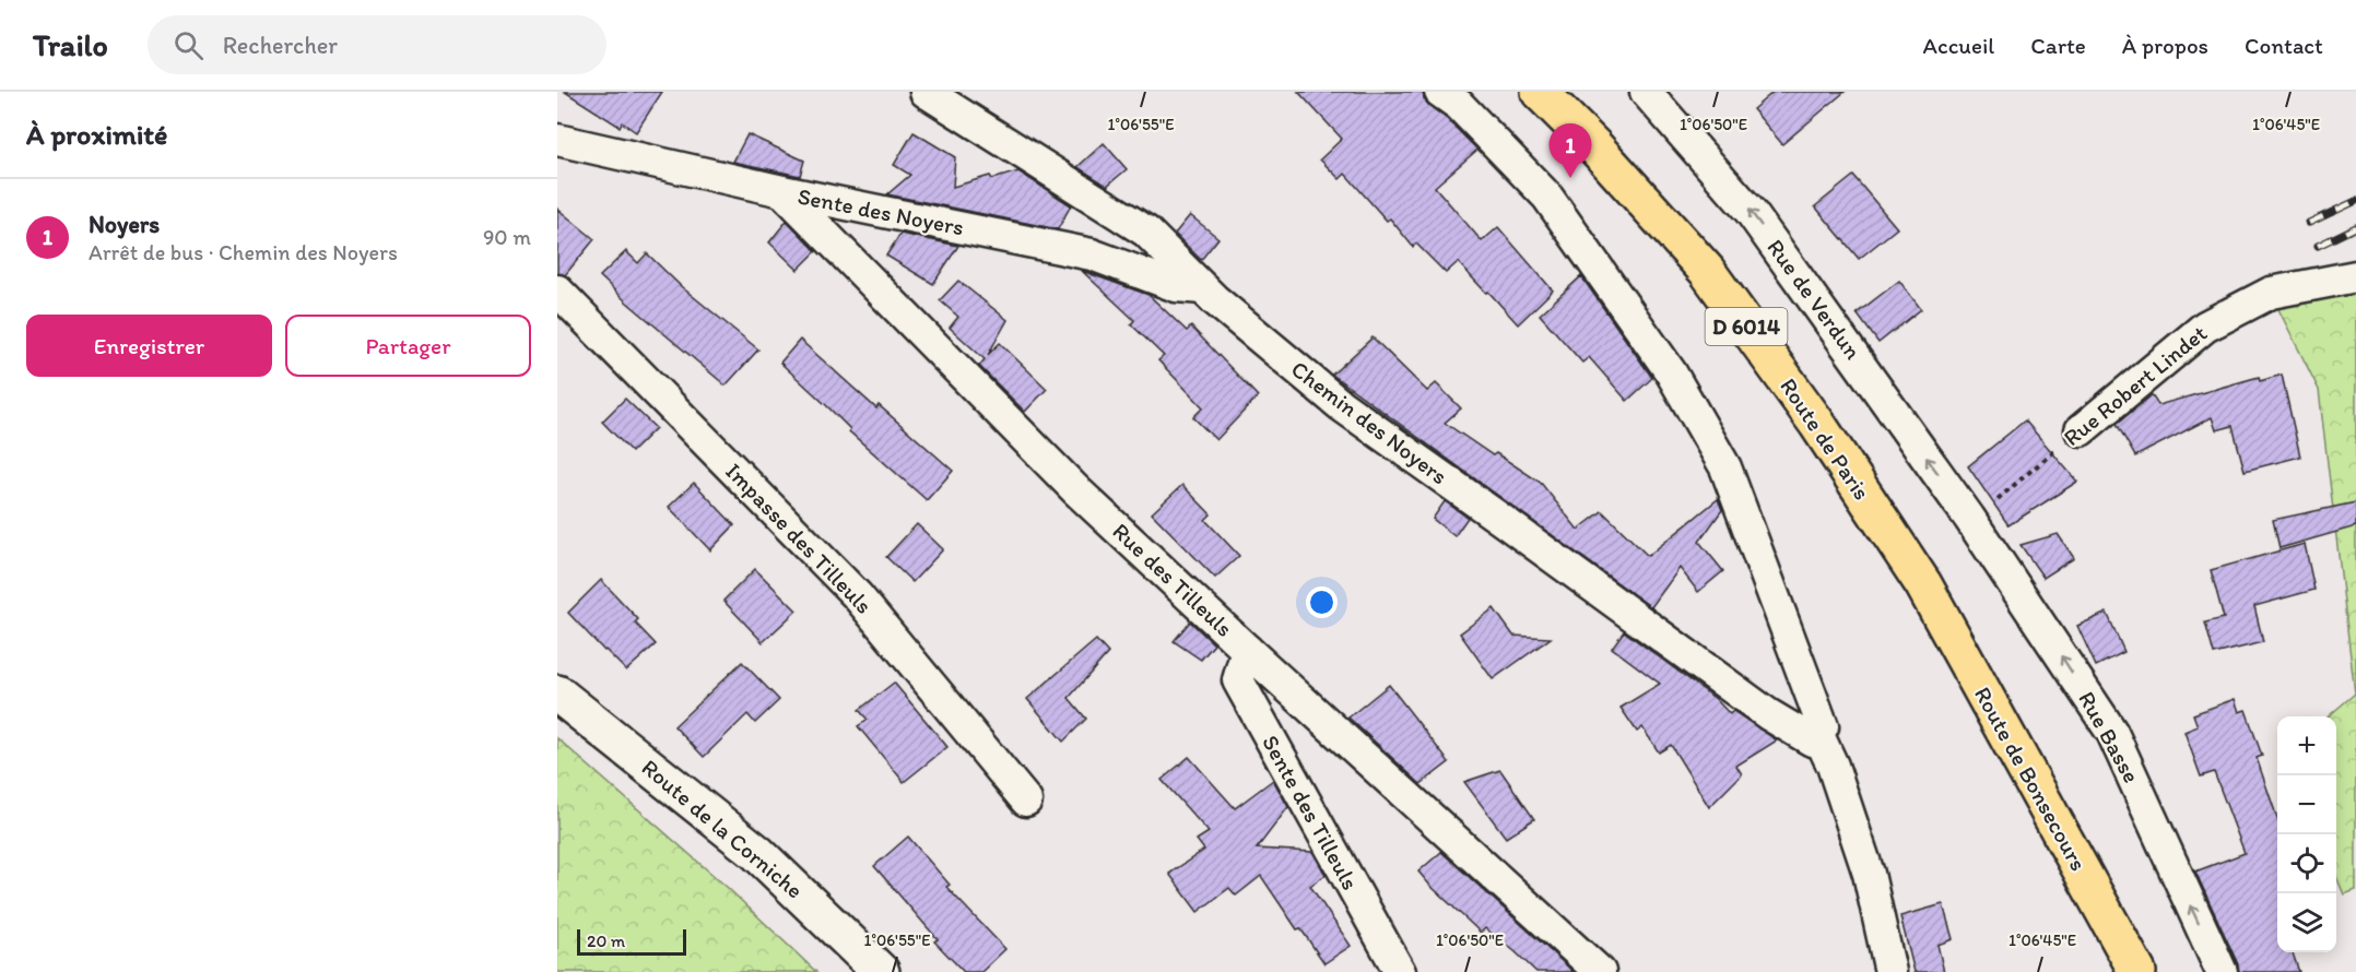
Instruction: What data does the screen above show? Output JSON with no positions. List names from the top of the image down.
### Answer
{
  "streets": {
    "main road": ["D 6014", "Route de Paris", "Route de Bonsecours"],
    "street": [
      "Sente des Noyers",
      "Rue de Verdun",
      "Rue Robert Lindet",
      "Chemin des Noyers",
      "Impasse des Tilleuls",
      "Rue des Tilleuls",
      "Rue Basse",
      "Sente des Tilleuls",
      "Route de la Corniche"
    ]
  },
  "crossings": [
    ["Sente des Noyers", "Chemin des Noyers"],
    ["Sente des Noyers", "Rue des Tilleuls"],
    ["Rue de Verdun", "Rue Robert Lindet"],
    ["Rue de Verdun", "Rue Basse"],
    ["Rue Robert Lindet", "Rue Basse"],
    ["Route de Paris", "Route de Bonsecours"],
    ["Rue des Tilleuls", "Sente des Tilleuls"]
  ],
  "scale_bar": "20 m",
  "page": {
    "header": "Trailo",
    "search": "Rechercher",
    "nav": [
      "Accueil",
      "Carte",
      "À propos",
      "Contact"
    ],
    "heading": "À proximité",
    "pins": "1",
    "list": [
      {
        "mark": "1",
        "name": "Noyers",
        "note": "Arrêt de bus · Chemin des Noyers",
        "value": "90 m"
      }
    ],
    "buttons": ["Enregistrer", "Partager"],
    "map_buttons": ["+", "−"],
    "scale": "20 m"
  },
  "coordinates": ["1°06'55\"E", "1°06'50\"E", "1°06'45\"E"]
}
